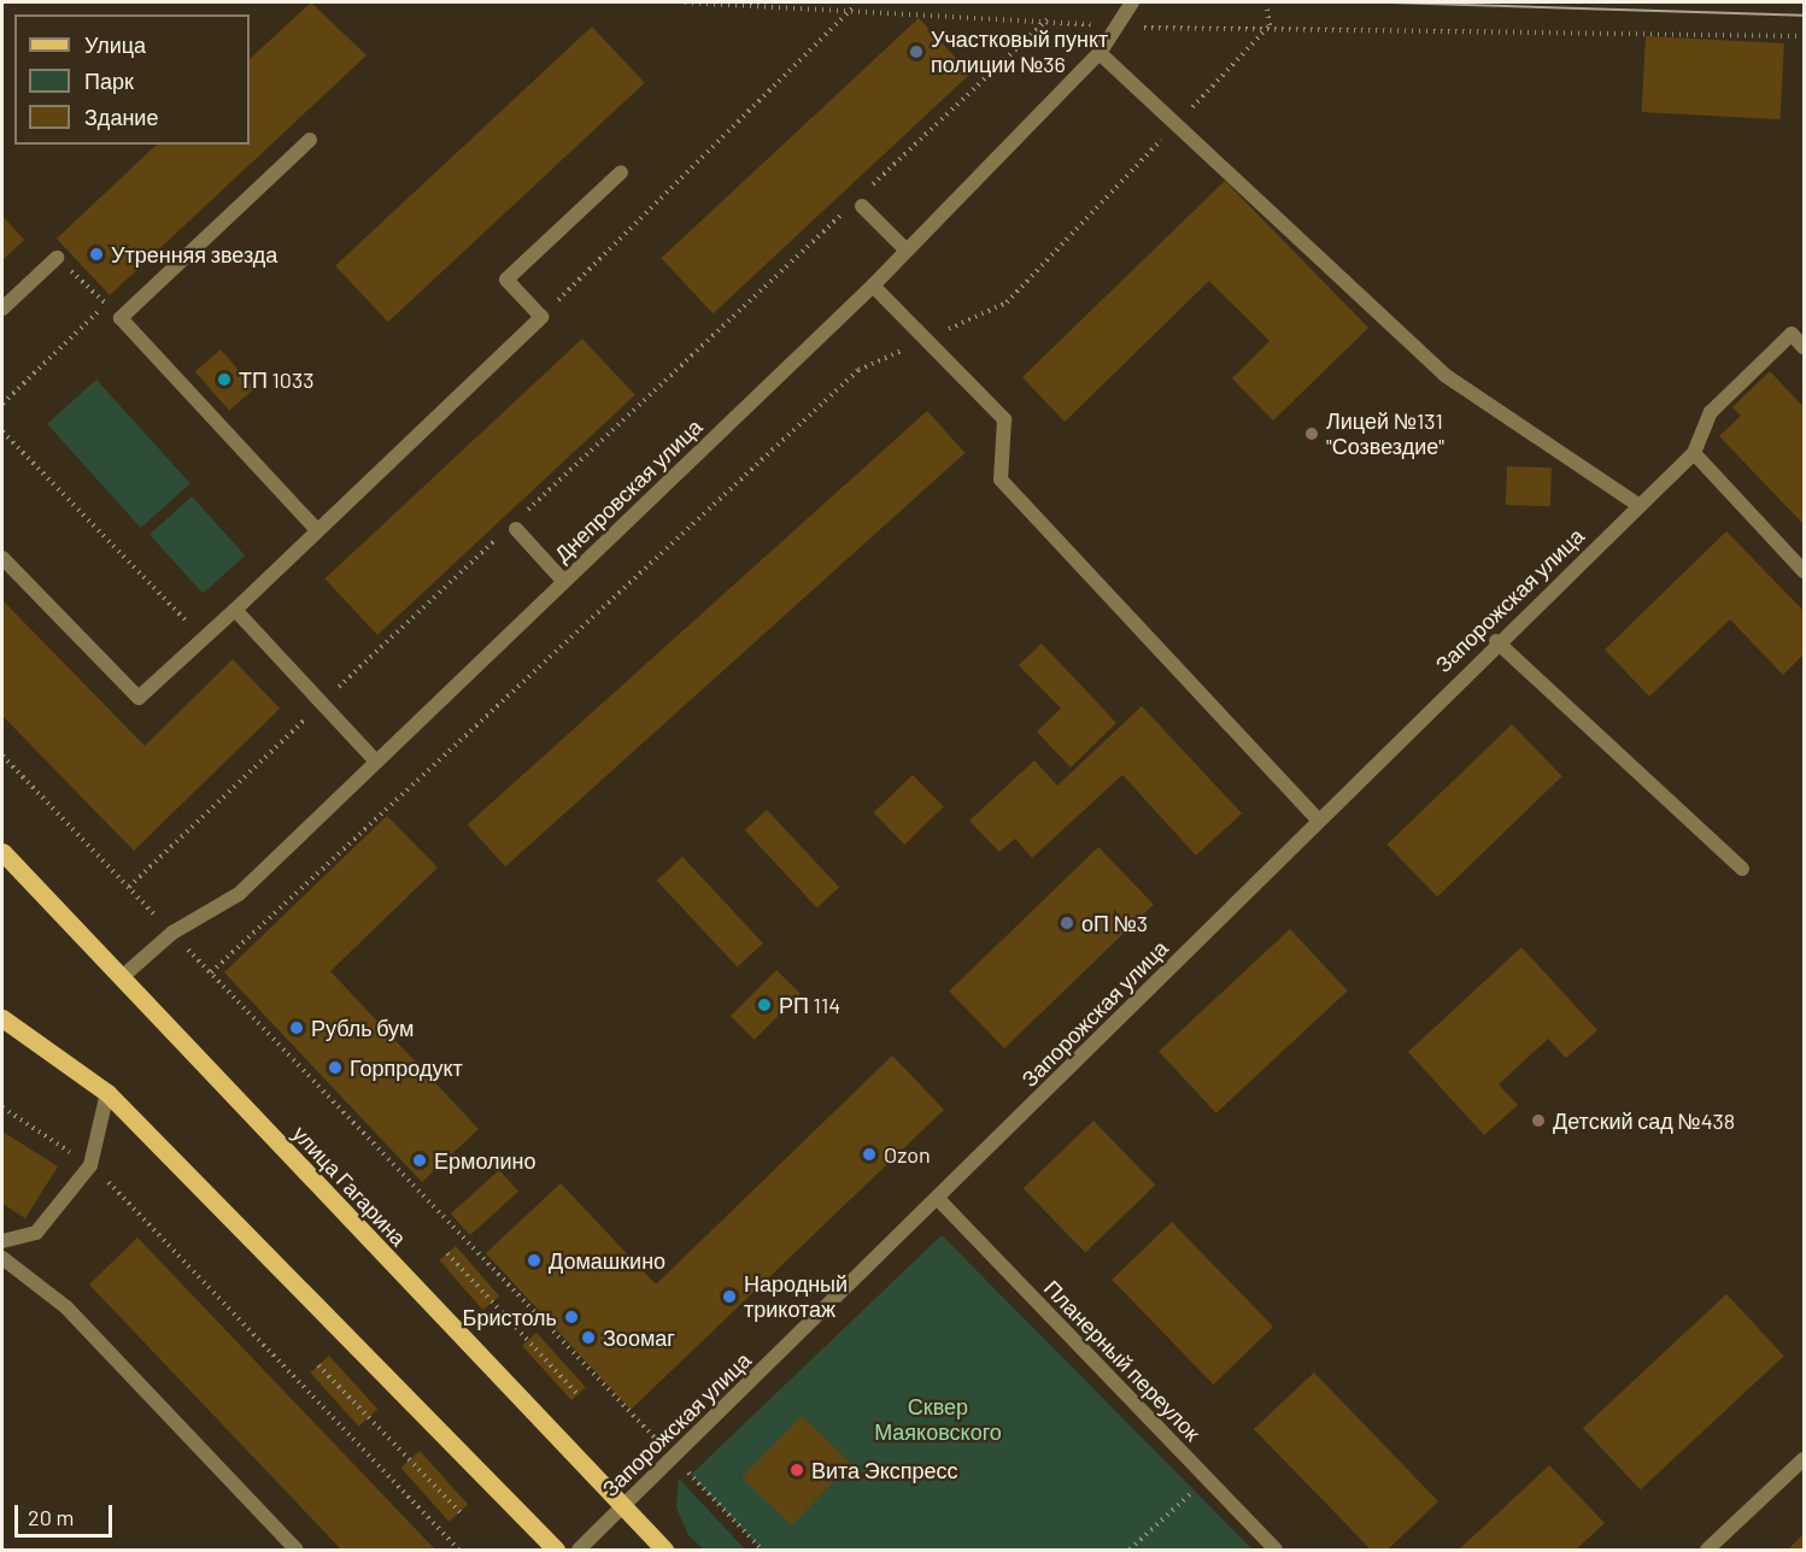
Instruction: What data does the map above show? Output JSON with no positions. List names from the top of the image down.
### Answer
{
  "streets": {
    "main road": ["улица Гагарина"],
    "street": ["Днепровская улица", "Запорожская улица", "Планерный переулок"]
  },
  "crossings": [
    ["Днепровская улица", "улица Гагарина"],
    ["Запорожская улица", "улица Гагарина"],
    ["Запорожская улица", "Планерный переулок"]
  ],
  "parks": ["Сквер Маяковского"],
  "places": [
    "Участковый пункт полиции №36",
    "Утренняя звезда",
    "ТП 1033",
    "Лицей №131 \"Созвездие\"",
    "оП №3",
    "РП 114",
    "Рубль бум",
    "Горпродукт",
    "Детский сад №438",
    "Ozon",
    "Ермолино",
    "Домашкино",
    "Народный трикотаж",
    "Бристоль",
    "Зоомаг",
    "Вита Экспресс"
  ],
  "legend": ["Улица", "Парк", "Здание"],
  "scale_bar": "20 m"
}
